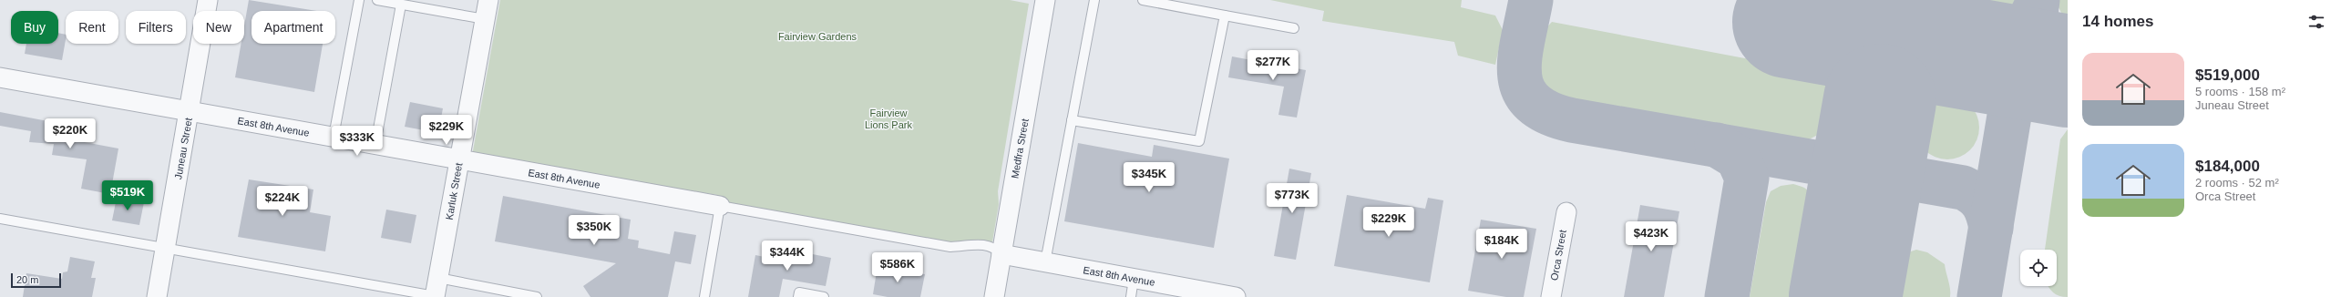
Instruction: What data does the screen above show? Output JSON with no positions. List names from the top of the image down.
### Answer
{
  "streets": {
    "street": [
      "East 8th Avenue",
      "Juneau Street",
      "Medfra Street",
      "Karluk Street",
      "Orca Street"
    ]
  },
  "crossings": [
    ["East 8th Avenue", "Juneau Street"],
    ["East 8th Avenue", "Medfra Street"],
    ["East 8th Avenue", "Karluk Street"]
  ],
  "parks": ["Fairview Gardens", "Fairview Lions Park"],
  "scale_bar": "20 m",
  "page": {
    "heading": "14 homes",
    "chip": [
      "Buy",
      "Rent",
      "Filters",
      "New",
      "Apartment"
    ],
    "list": [
      {
        "name": "$519,000",
        "note": "5 rooms · 158 m² · Juneau Street"
      },
      {
        "name": "$184,000",
        "note": "2 rooms · 52 m² · Orca Street"
      }
    ],
    "price": [
      "$277K",
      "$229K",
      "$220K",
      "$333K",
      "$345K",
      "$519K",
      "$773K",
      "$224K",
      "$229K",
      "$350K",
      "$423K",
      "$184K",
      "$344K",
      "$586K"
    ],
    "scale": "20 m"
  }
}
